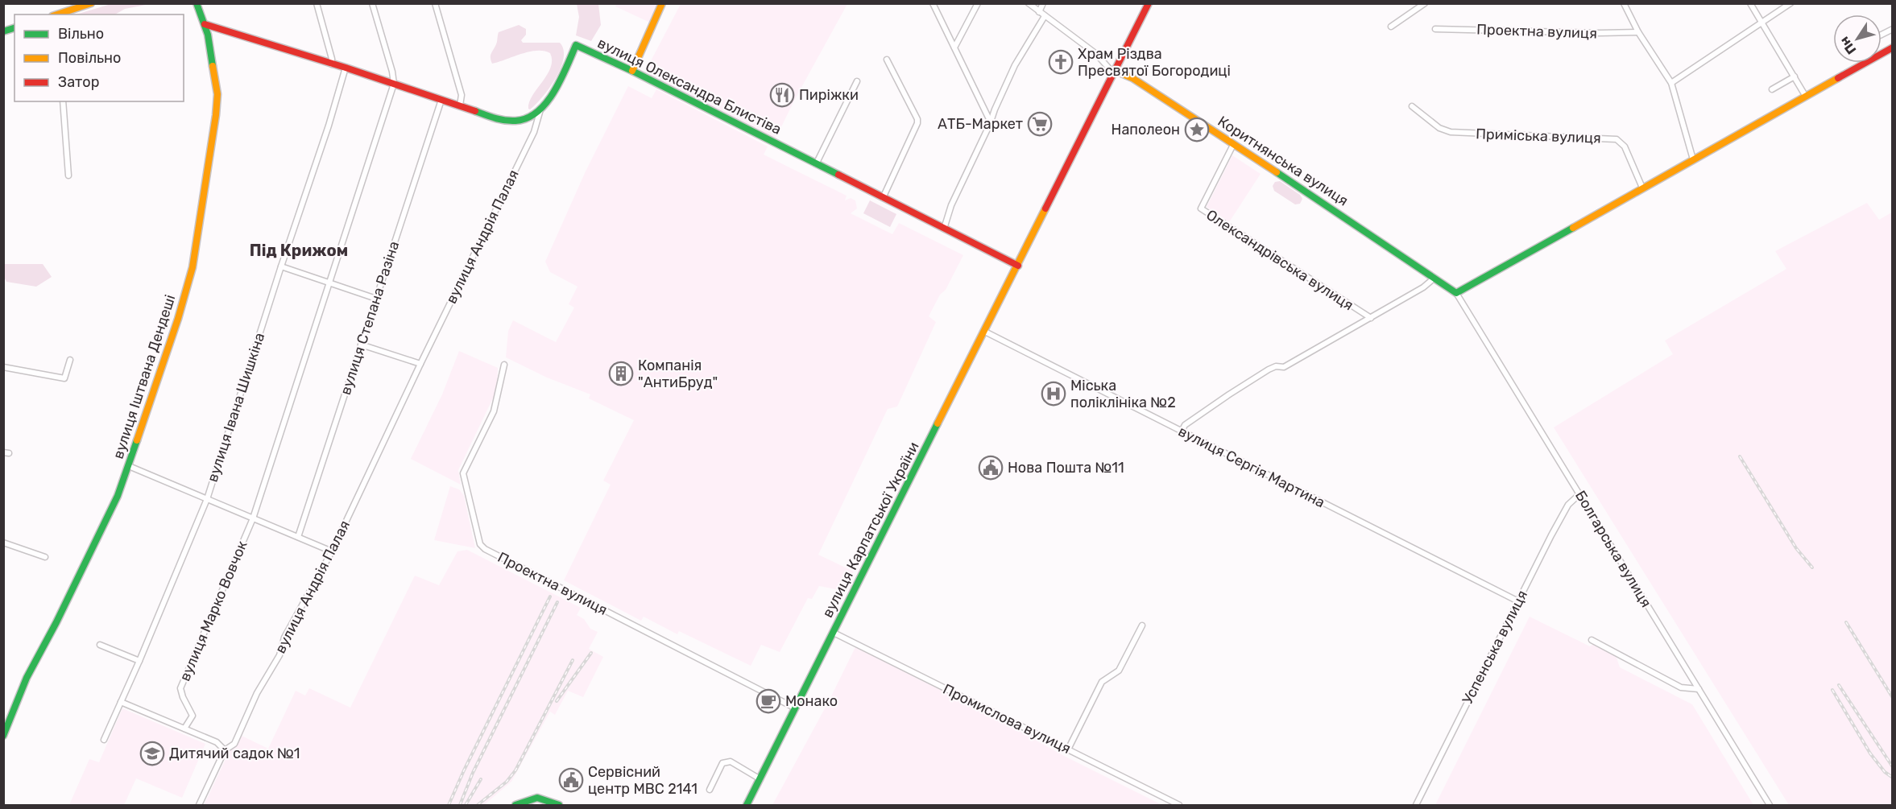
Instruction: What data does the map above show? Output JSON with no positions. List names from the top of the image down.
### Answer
{
  "streets": {
    "main road": [
      "вулиця Олександра Блистіва",
      "Коритнянська вулиця",
      "вулиця Іштвана Дендеші",
      "вулиця Карпатської України"
    ],
    "street": [
      "Проектна вулиця",
      "Приміська вулиця",
      "вулиця Андрія Палая",
      "Олександрівська вулиця",
      "вулиця Степана Разіна",
      "вулиця Івана Шишкіна",
      "вулиця Сергія Мартина",
      "Болгарська вулиця",
      "вулиця Марко Вовчок",
      "Успенська вулиця",
      "Промислова вулиця"
    ]
  },
  "crossings": [
    ["Проектна вулиця", "вулиця Карпатської України"],
    ["вулиця Олександра Блистіва", "вулиця Андрія Палая"],
    ["вулиця Олександра Блистіва", "вулиця Степана Разіна"],
    ["вулиця Олександра Блистіва", "вулиця Іштвана Дендеші"],
    ["вулиця Олександра Блистіва", "вулиця Івана Шишкіна"],
    ["вулиця Олександра Блистіва", "вулиця Карпатської України"],
    ["Коритнянська вулиця", "Олександрівська вулиця"],
    ["Коритнянська вулиця", "вулиця Карпатської України"],
    ["Коритнянська вулиця", "Болгарська вулиця"],
    ["вулиця Сергія Мартина", "вулиця Карпатської України"],
    ["вулиця Сергія Мартина", "Успенська вулиця"],
    ["вулиця Карпатської України", "Промислова вулиця"],
    ["Болгарська вулиця", "Успенська вулиця"]
  ],
  "districts": ["Під Крижом"],
  "places": {
    "church": ["Храм Різдва Пресвятої Богородиці"],
    "restaurant": ["Пиріжки"],
    "supermarket": ["АТБ-Маркет"],
    "place": ["Наполеон"],
    "building": ["Компанія \"АнтиБруд\""],
    "hospital": ["Міська поліклініка №2"],
    "public building": ["Нова Пошта №11", "Сервісний центр МВС 2141"],
    "cafe": ["Монако"],
    "school or university": ["Дитячий садок №1"]
  },
  "legend": ["Вільно", "Повільно", "Затор"],
  "north": "bottom left"
}
